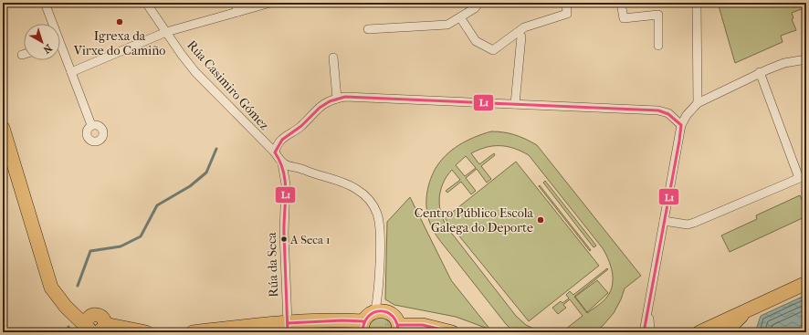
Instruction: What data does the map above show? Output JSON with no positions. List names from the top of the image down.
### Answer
{
  "streets": {
    "street": ["Rúa Casimiro Gómez", "Rúa da Seca"]
  },
  "crossings": [
    ["Rúa Casimiro Gómez", "Rúa da Seca"]
  ],
  "places": ["Igrexa da Virxe do Camiño", "Centro Público Escola Galega do Deporte", "A Seca 1"],
  "lines": ["transit line L1"],
  "north": "bottom right"
}
